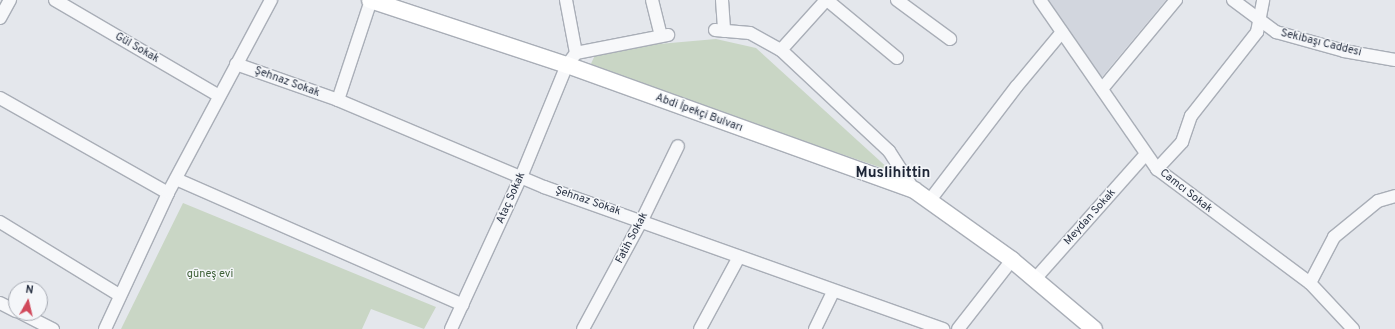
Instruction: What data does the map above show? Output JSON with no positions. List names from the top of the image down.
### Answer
{
  "streets": {
    "main road": ["Abdi İpekçi Bulvarı"],
    "street": [
      "Sekibaşı Caddesi",
      "Gül Sokak",
      "Şehnaz Sokak",
      "Camcı Sokak",
      "Ataç Sokak",
      "Meydan Sokak",
      "Fatih Sokak"
    ]
  },
  "crossings": [
    ["Şehnaz Sokak", "Ataç Sokak"],
    ["Şehnaz Sokak", "Fatih Sokak"],
    ["Abdi İpekçi Bulvarı", "Ataç Sokak"],
    ["Abdi İpekçi Bulvarı", "Meydan Sokak"],
    ["Camcı Sokak", "Meydan Sokak"]
  ],
  "districts": ["Muslihittin"],
  "parks": ["güneş evi"],
  "north": "top"
}
